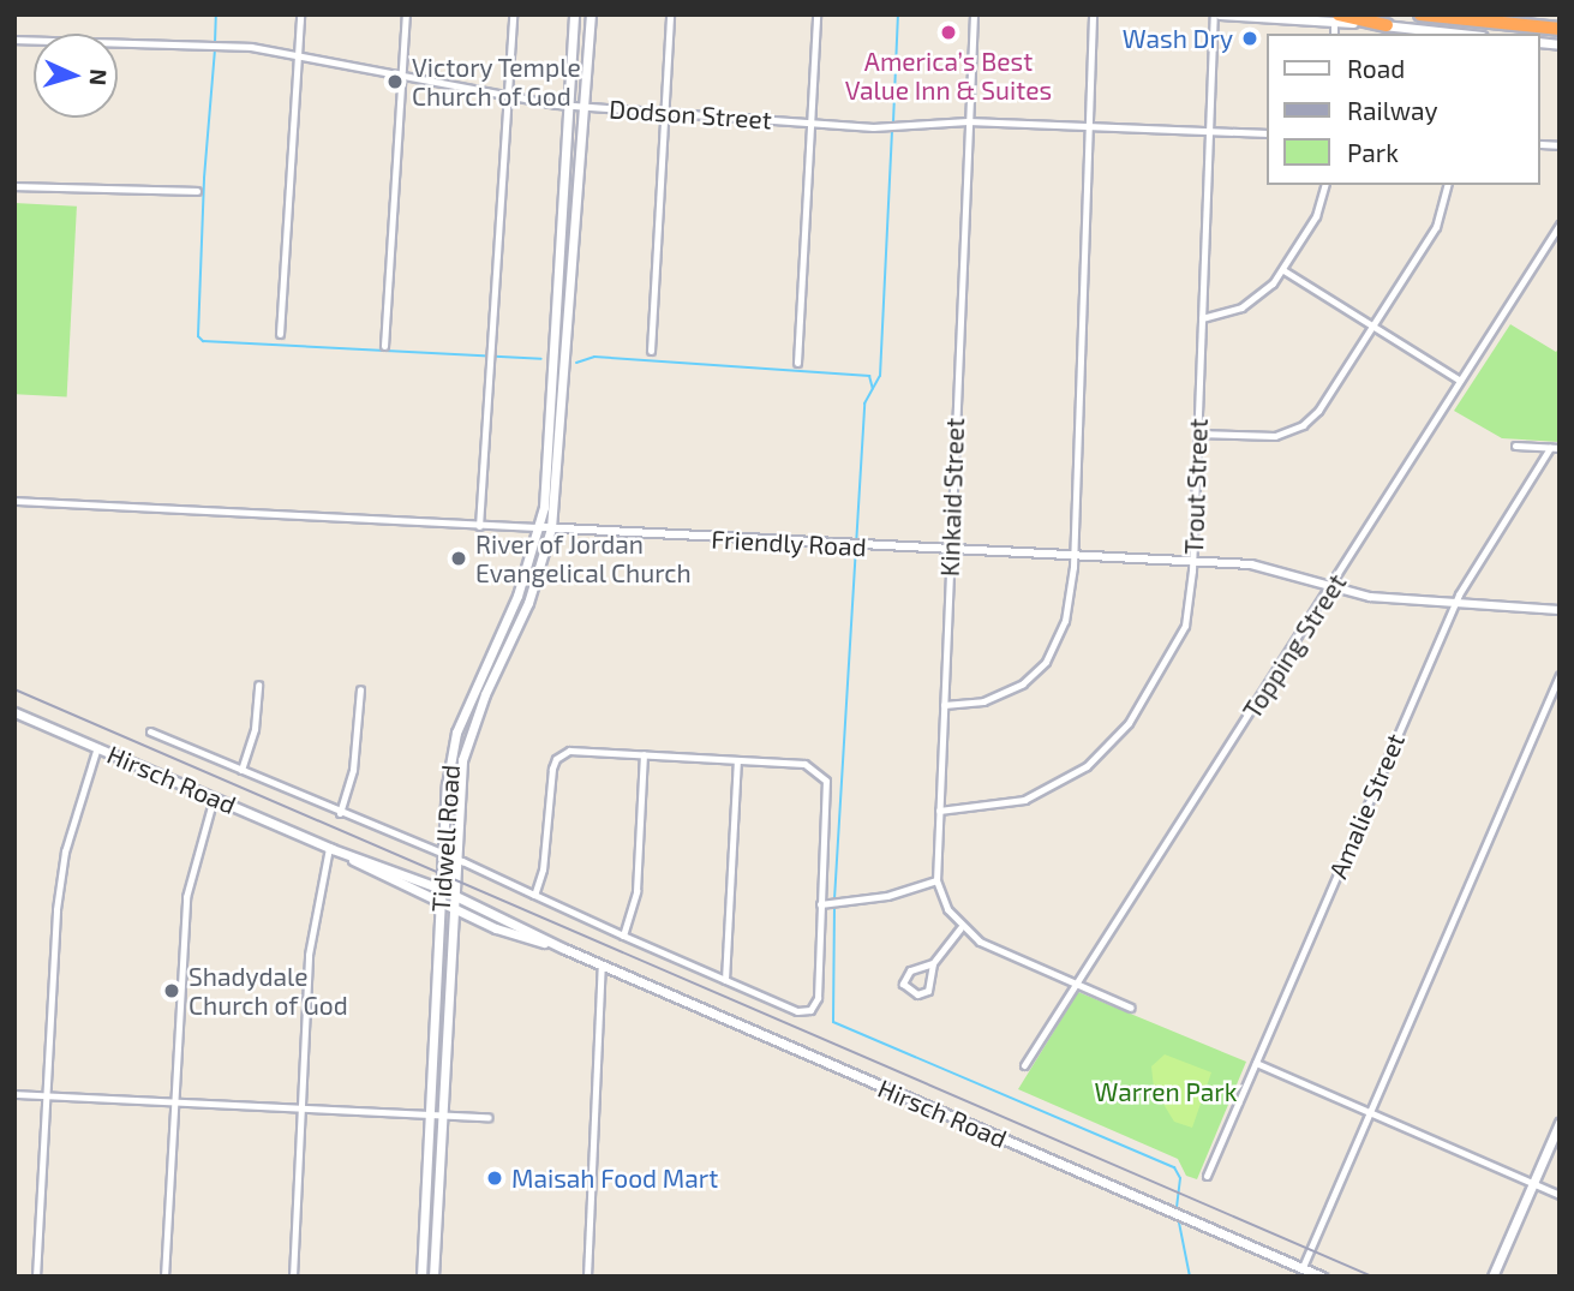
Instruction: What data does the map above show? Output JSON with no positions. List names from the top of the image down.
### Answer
{
  "streets": {
    "main road": ["Hirsch Road", "Tidwell Road"],
    "street": [
      "Dodson Street",
      "Trout Street",
      "Kinkaid Street",
      "Friendly Road",
      "Topping Street",
      "Amalie Street"
    ]
  },
  "crossings": [
    ["Dodson Street", "Trout Street"],
    ["Dodson Street", "Kinkaid Street"],
    ["Dodson Street", "Tidwell Road"],
    ["Trout Street", "Kinkaid Street"],
    ["Trout Street", "Friendly Road"],
    ["Kinkaid Street", "Friendly Road"],
    ["Friendly Road", "Topping Street"],
    ["Friendly Road", "Amalie Street"],
    ["Friendly Road", "Tidwell Road"],
    ["Hirsch Road", "Tidwell Road"]
  ],
  "parks": ["Warren Park"],
  "places": [
    "America’s Best Value Inn & Suites",
    "Wash Dry",
    "Victory Temple Church of God",
    "River of Jordan Evangelical Church",
    "Shadydale Church of God",
    "Maisah Food Mart"
  ],
  "legend": ["Road", "Railway", "Park"],
  "north": "right"
}
